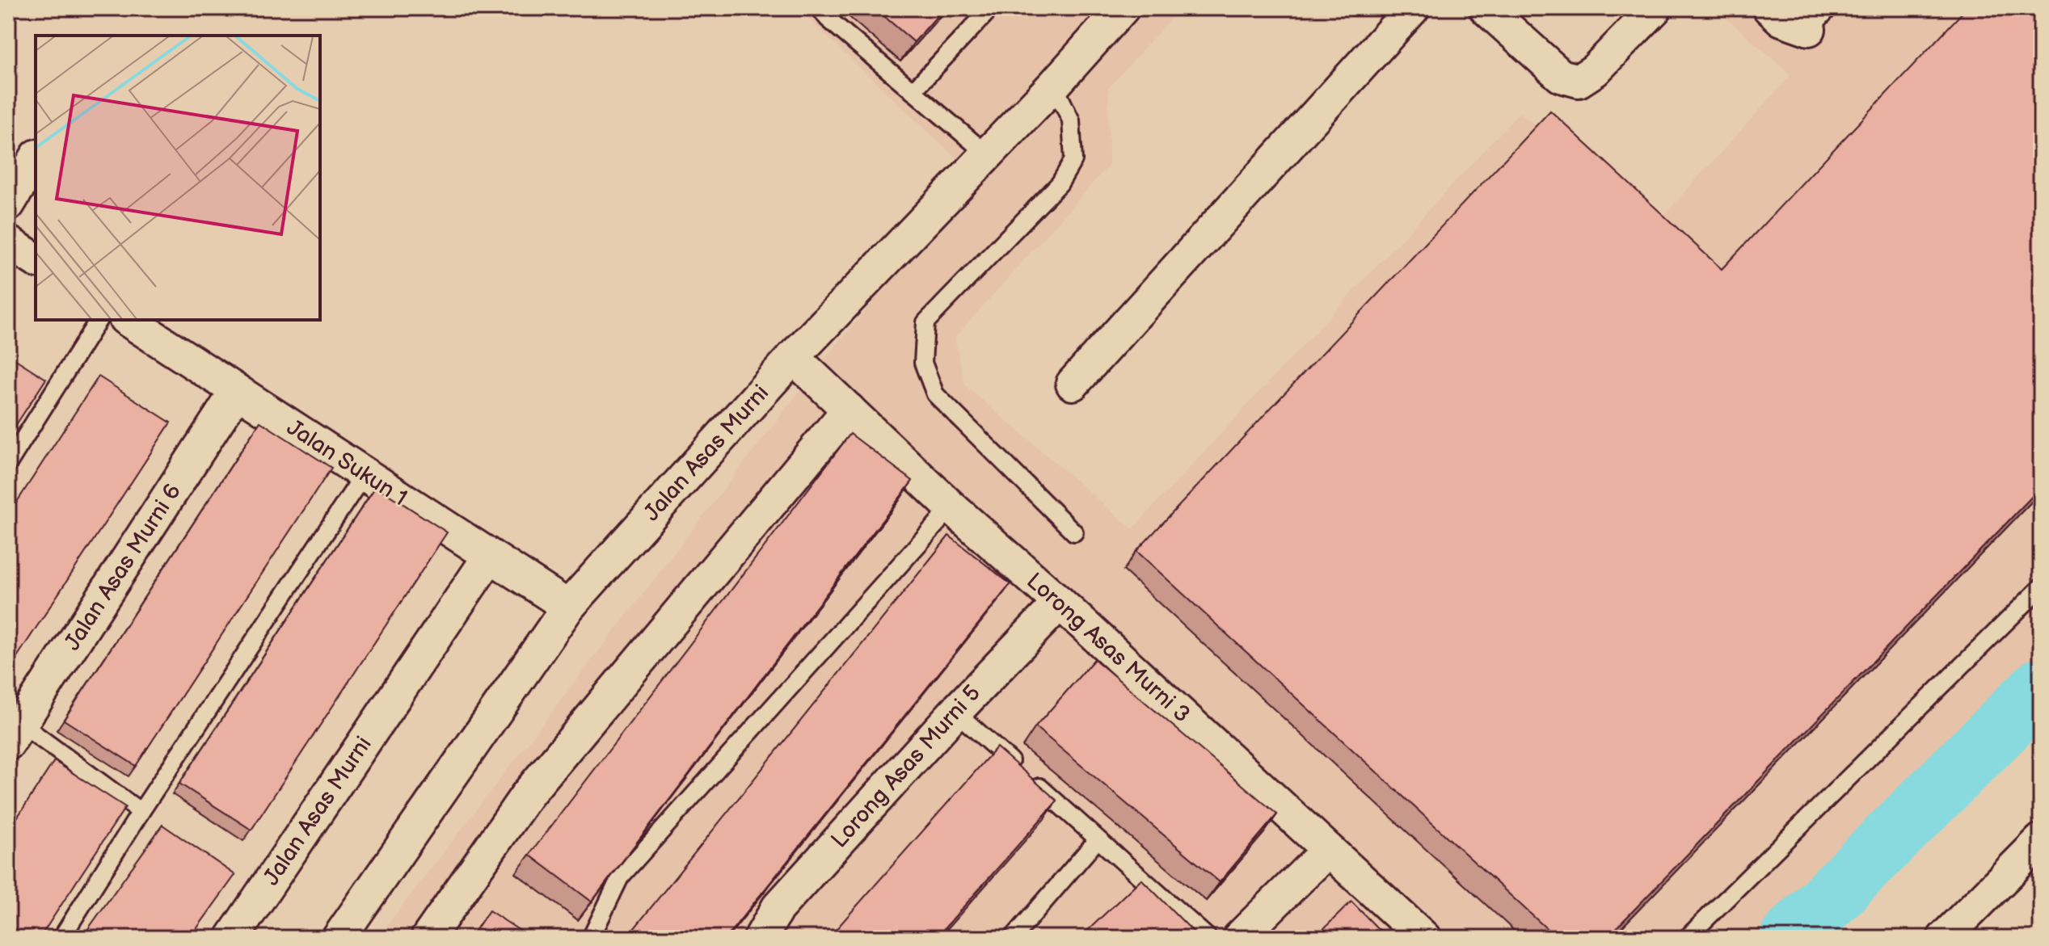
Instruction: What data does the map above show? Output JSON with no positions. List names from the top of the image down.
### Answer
{
  "streets": {
    "street": [
      "Jalan Asas Murni",
      "Jalan Sukun 1",
      "Jalan Asas Murni 6",
      "Lorong Asas Murni 3",
      "Lorong Asas Murni 5"
    ]
  },
  "crossings": [
    ["Jalan Asas Murni", "Jalan Sukun 1"],
    ["Jalan Asas Murni", "Lorong Asas Murni 3"],
    ["Jalan Sukun 1", "Jalan Asas Murni 6"],
    ["Lorong Asas Murni 3", "Lorong Asas Murni 5"]
  ]
}
